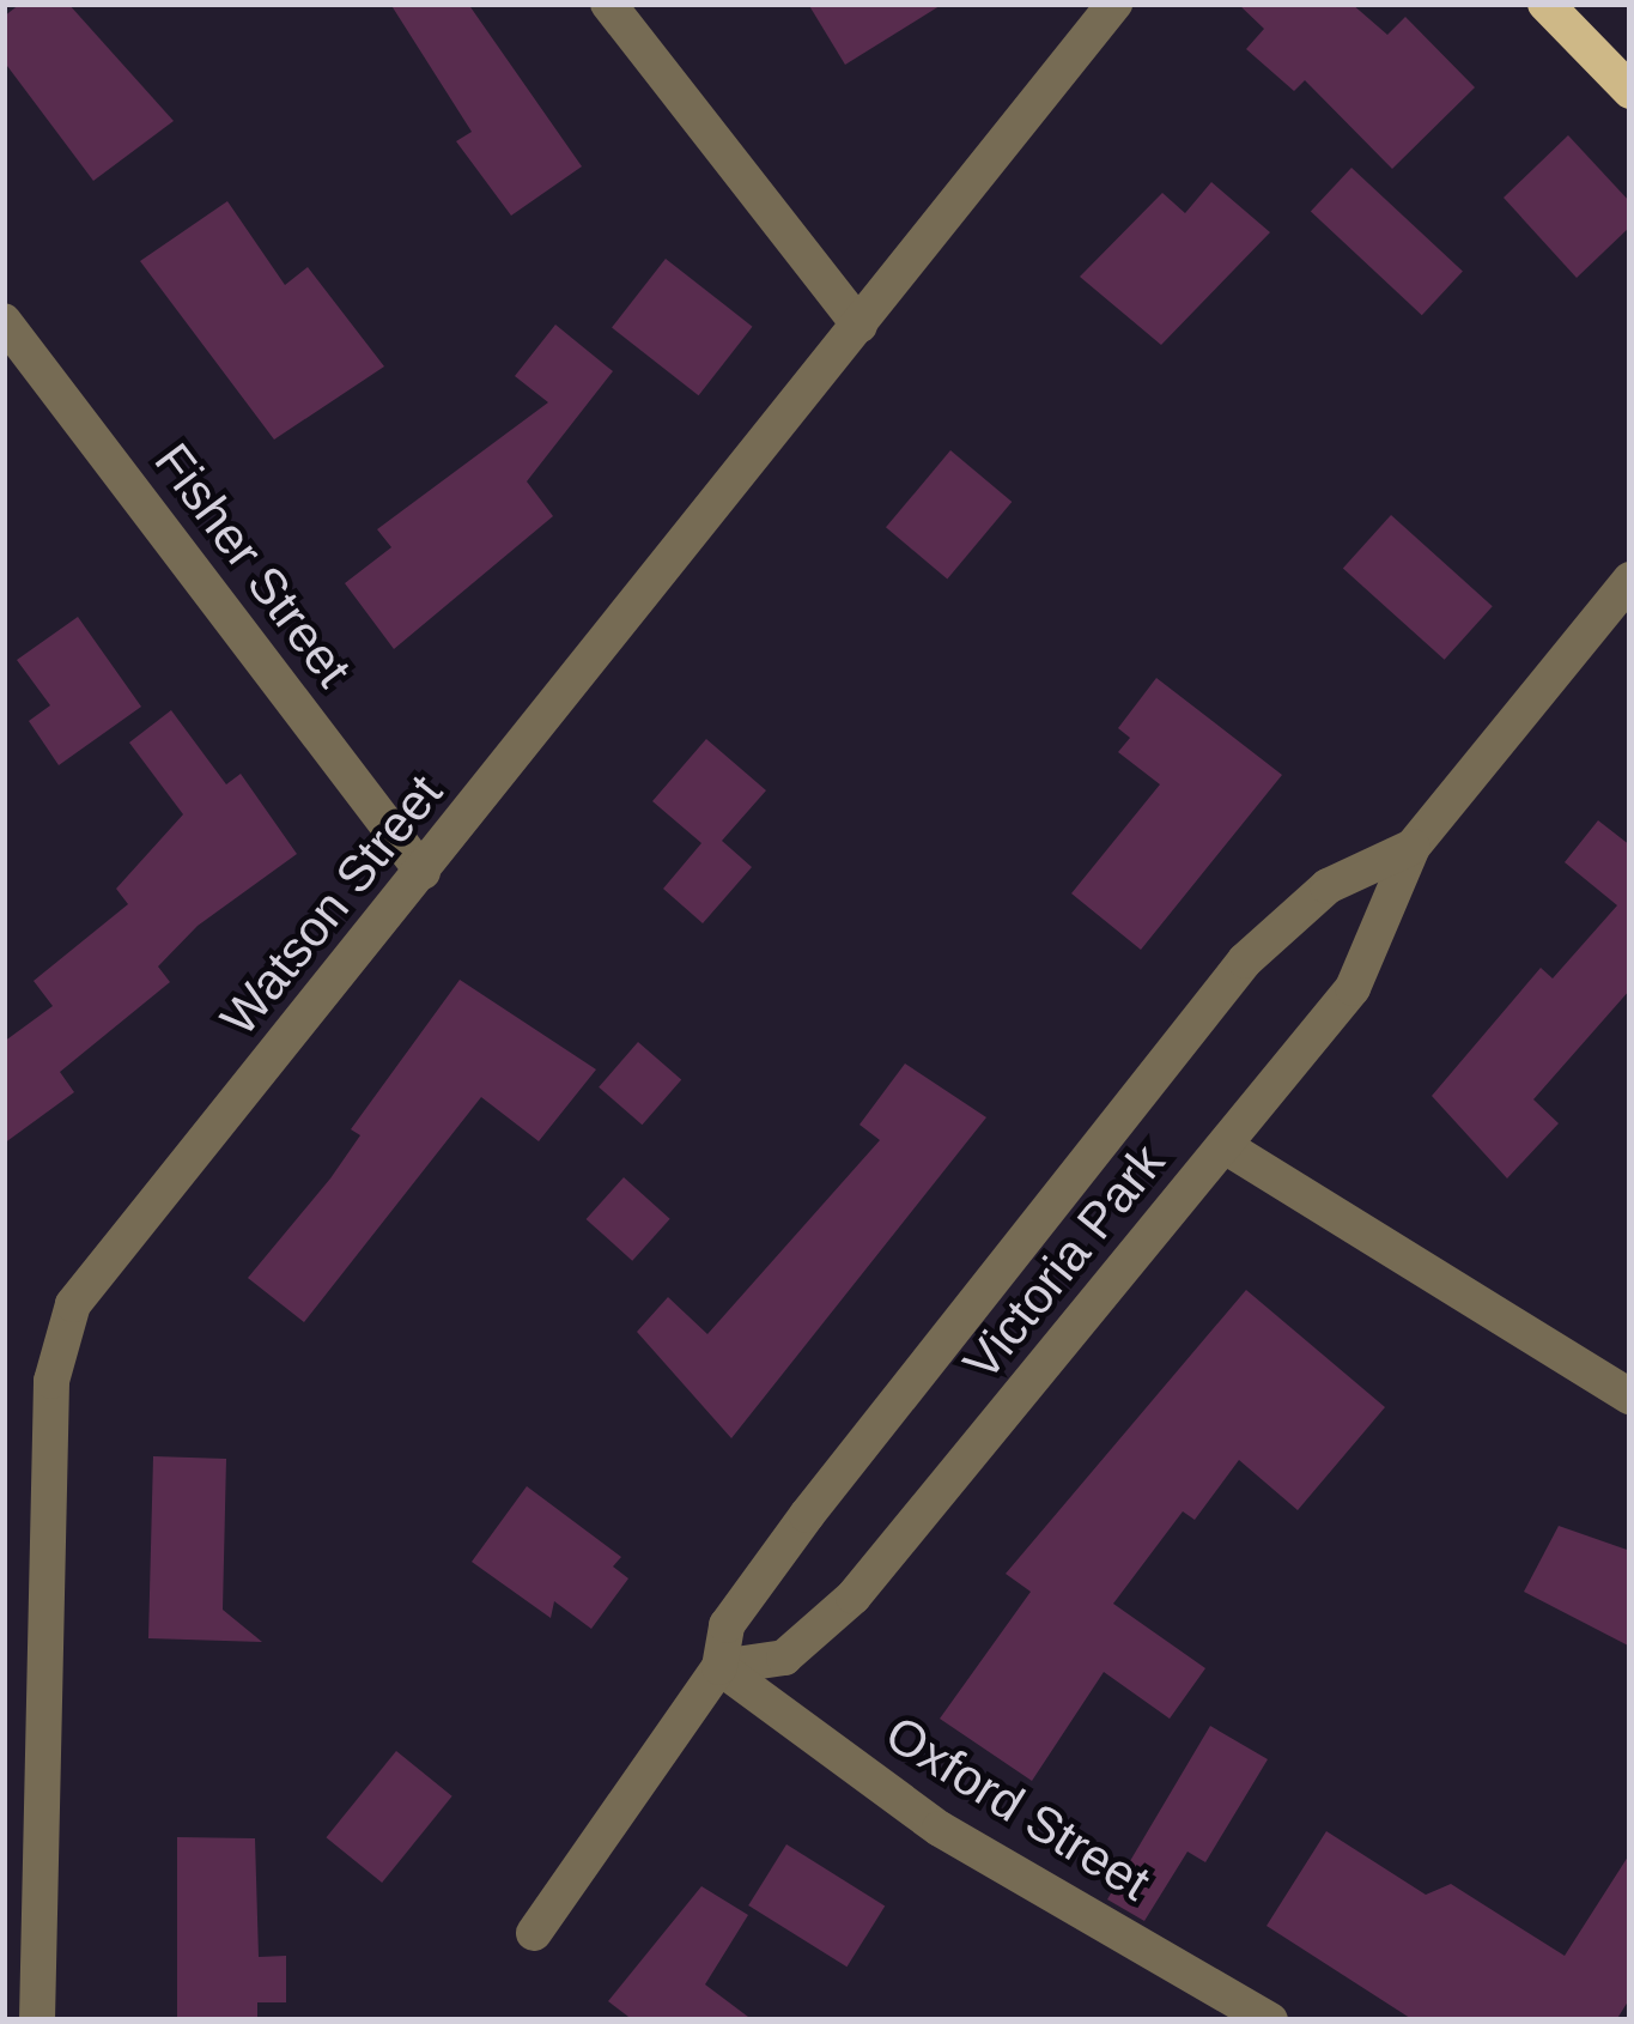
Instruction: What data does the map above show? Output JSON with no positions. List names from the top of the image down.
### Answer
{
  "streets": {
    "street": [
      "Fisher Street",
      "Watson Street",
      "Victoria Park",
      "Oxford Street"
    ]
  },
  "crossings": [
    ["Fisher Street", "Watson Street"],
    ["Victoria Park", "Oxford Street"]
  ]
}
